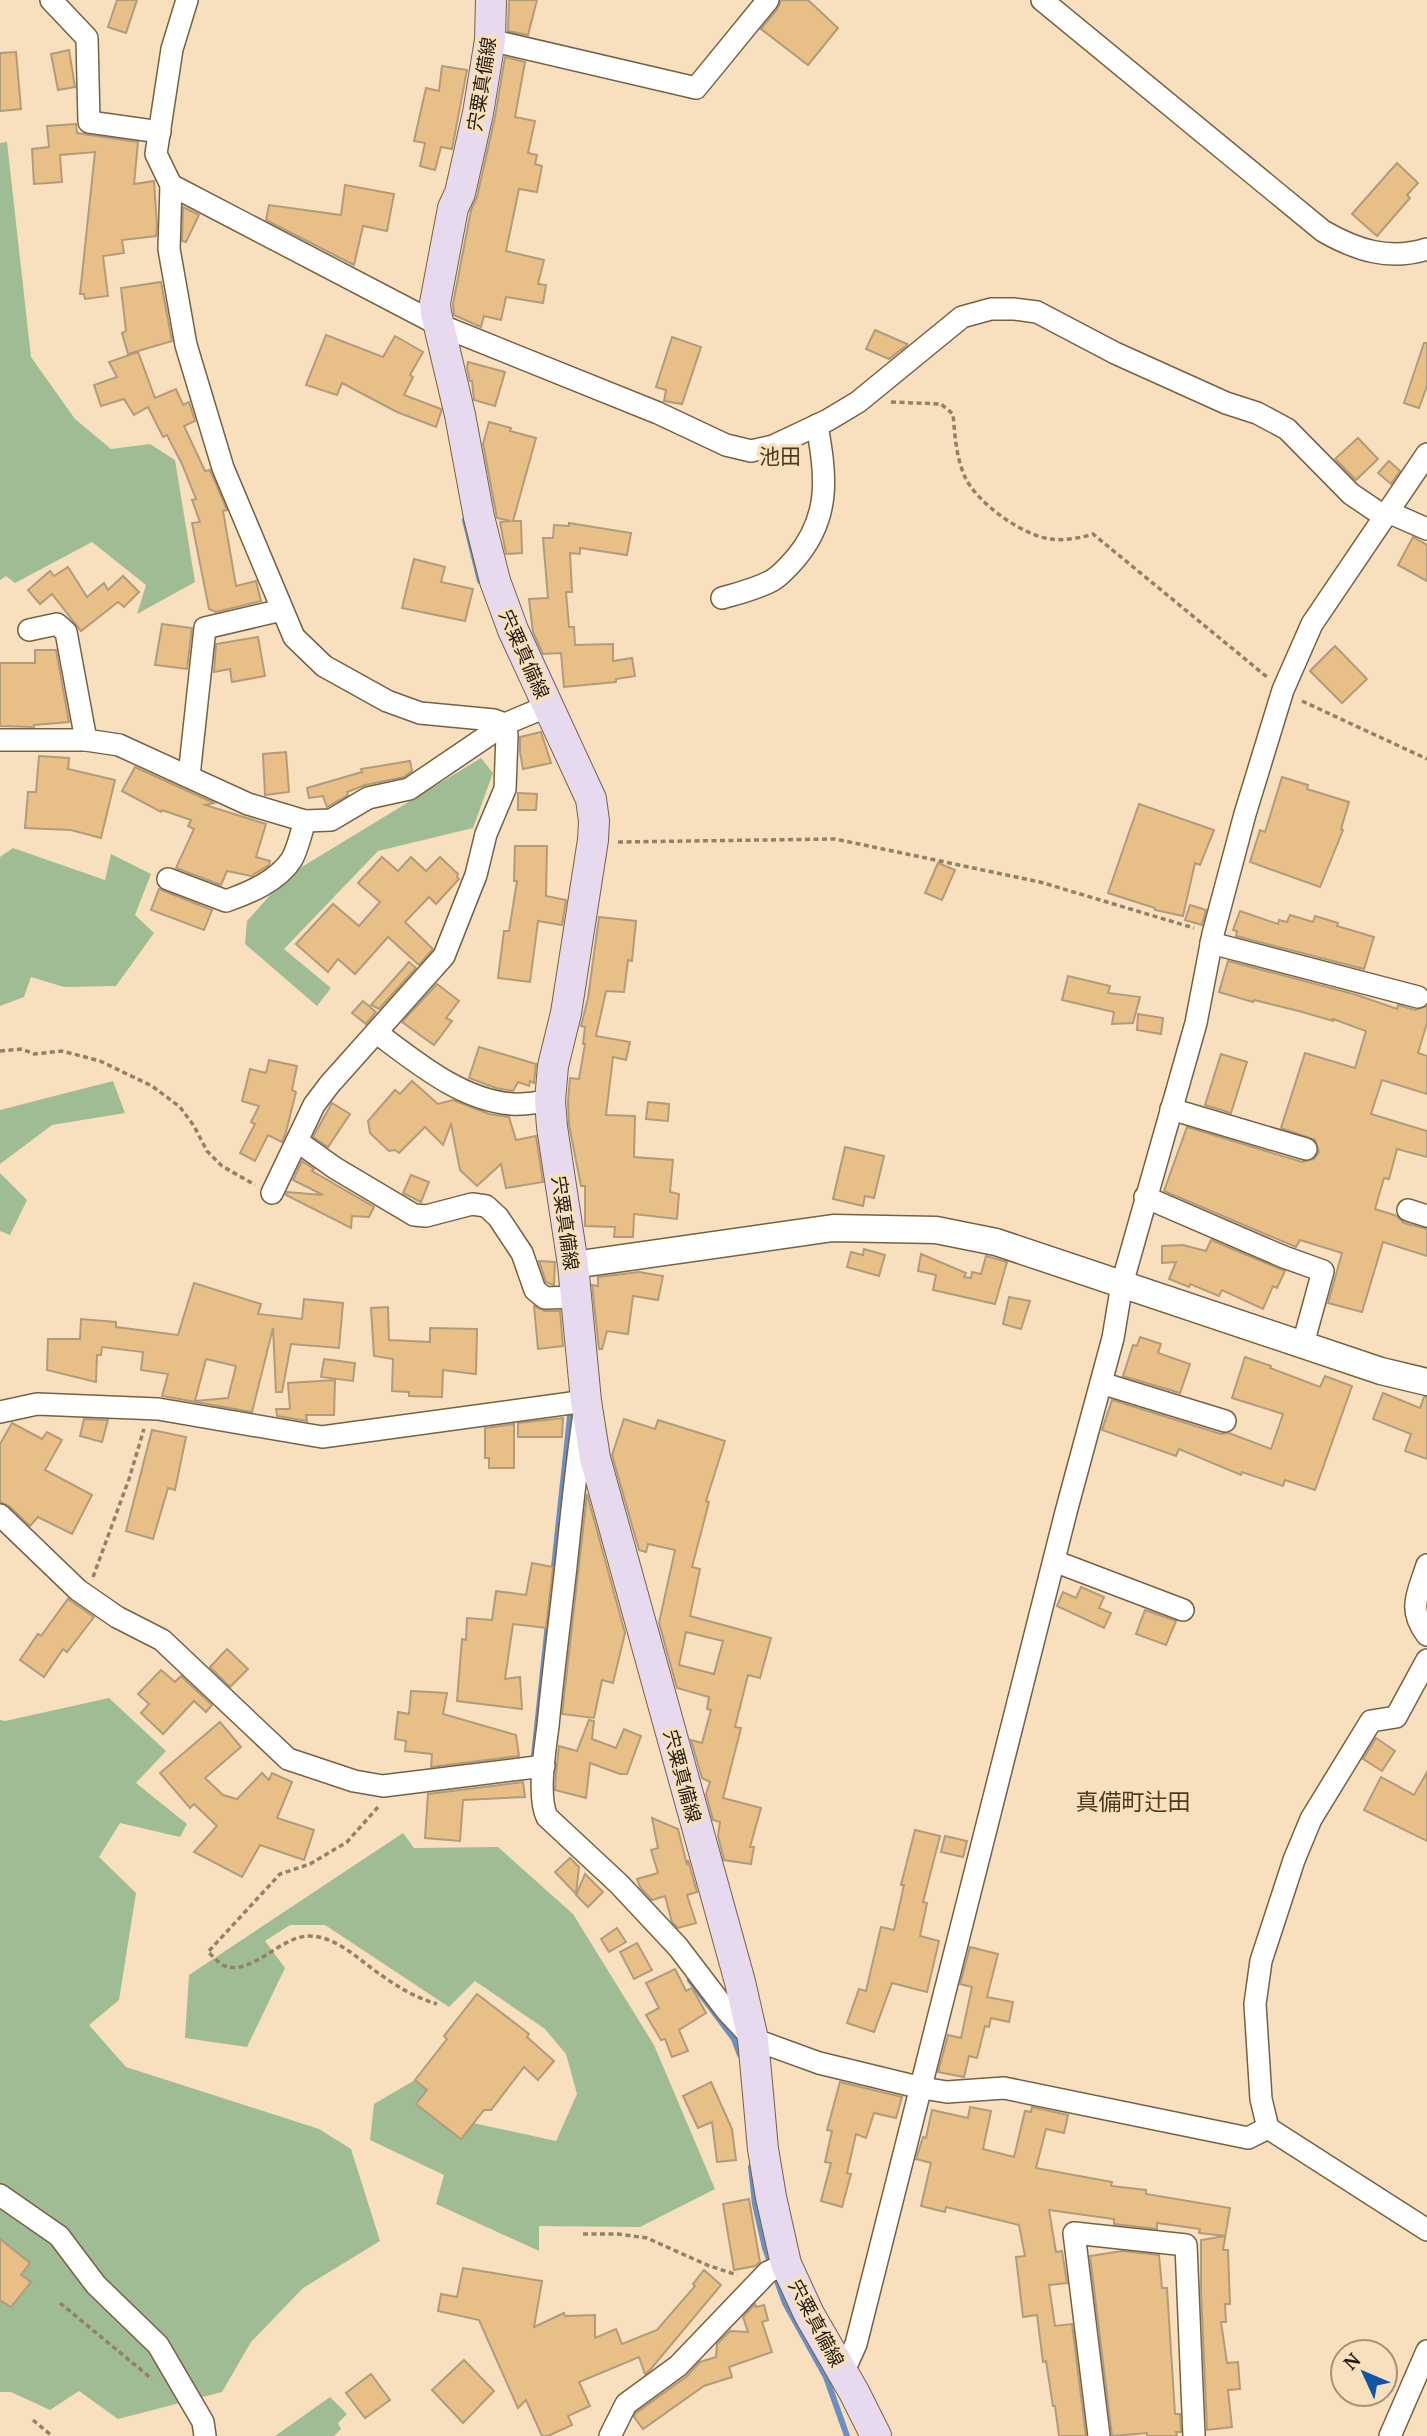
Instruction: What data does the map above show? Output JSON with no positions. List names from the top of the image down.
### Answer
{
  "streets": {
    "main road": ["宍粟真備線"]
  },
  "districts": ["池田", "真備町辻田"],
  "north": "top left"
}
